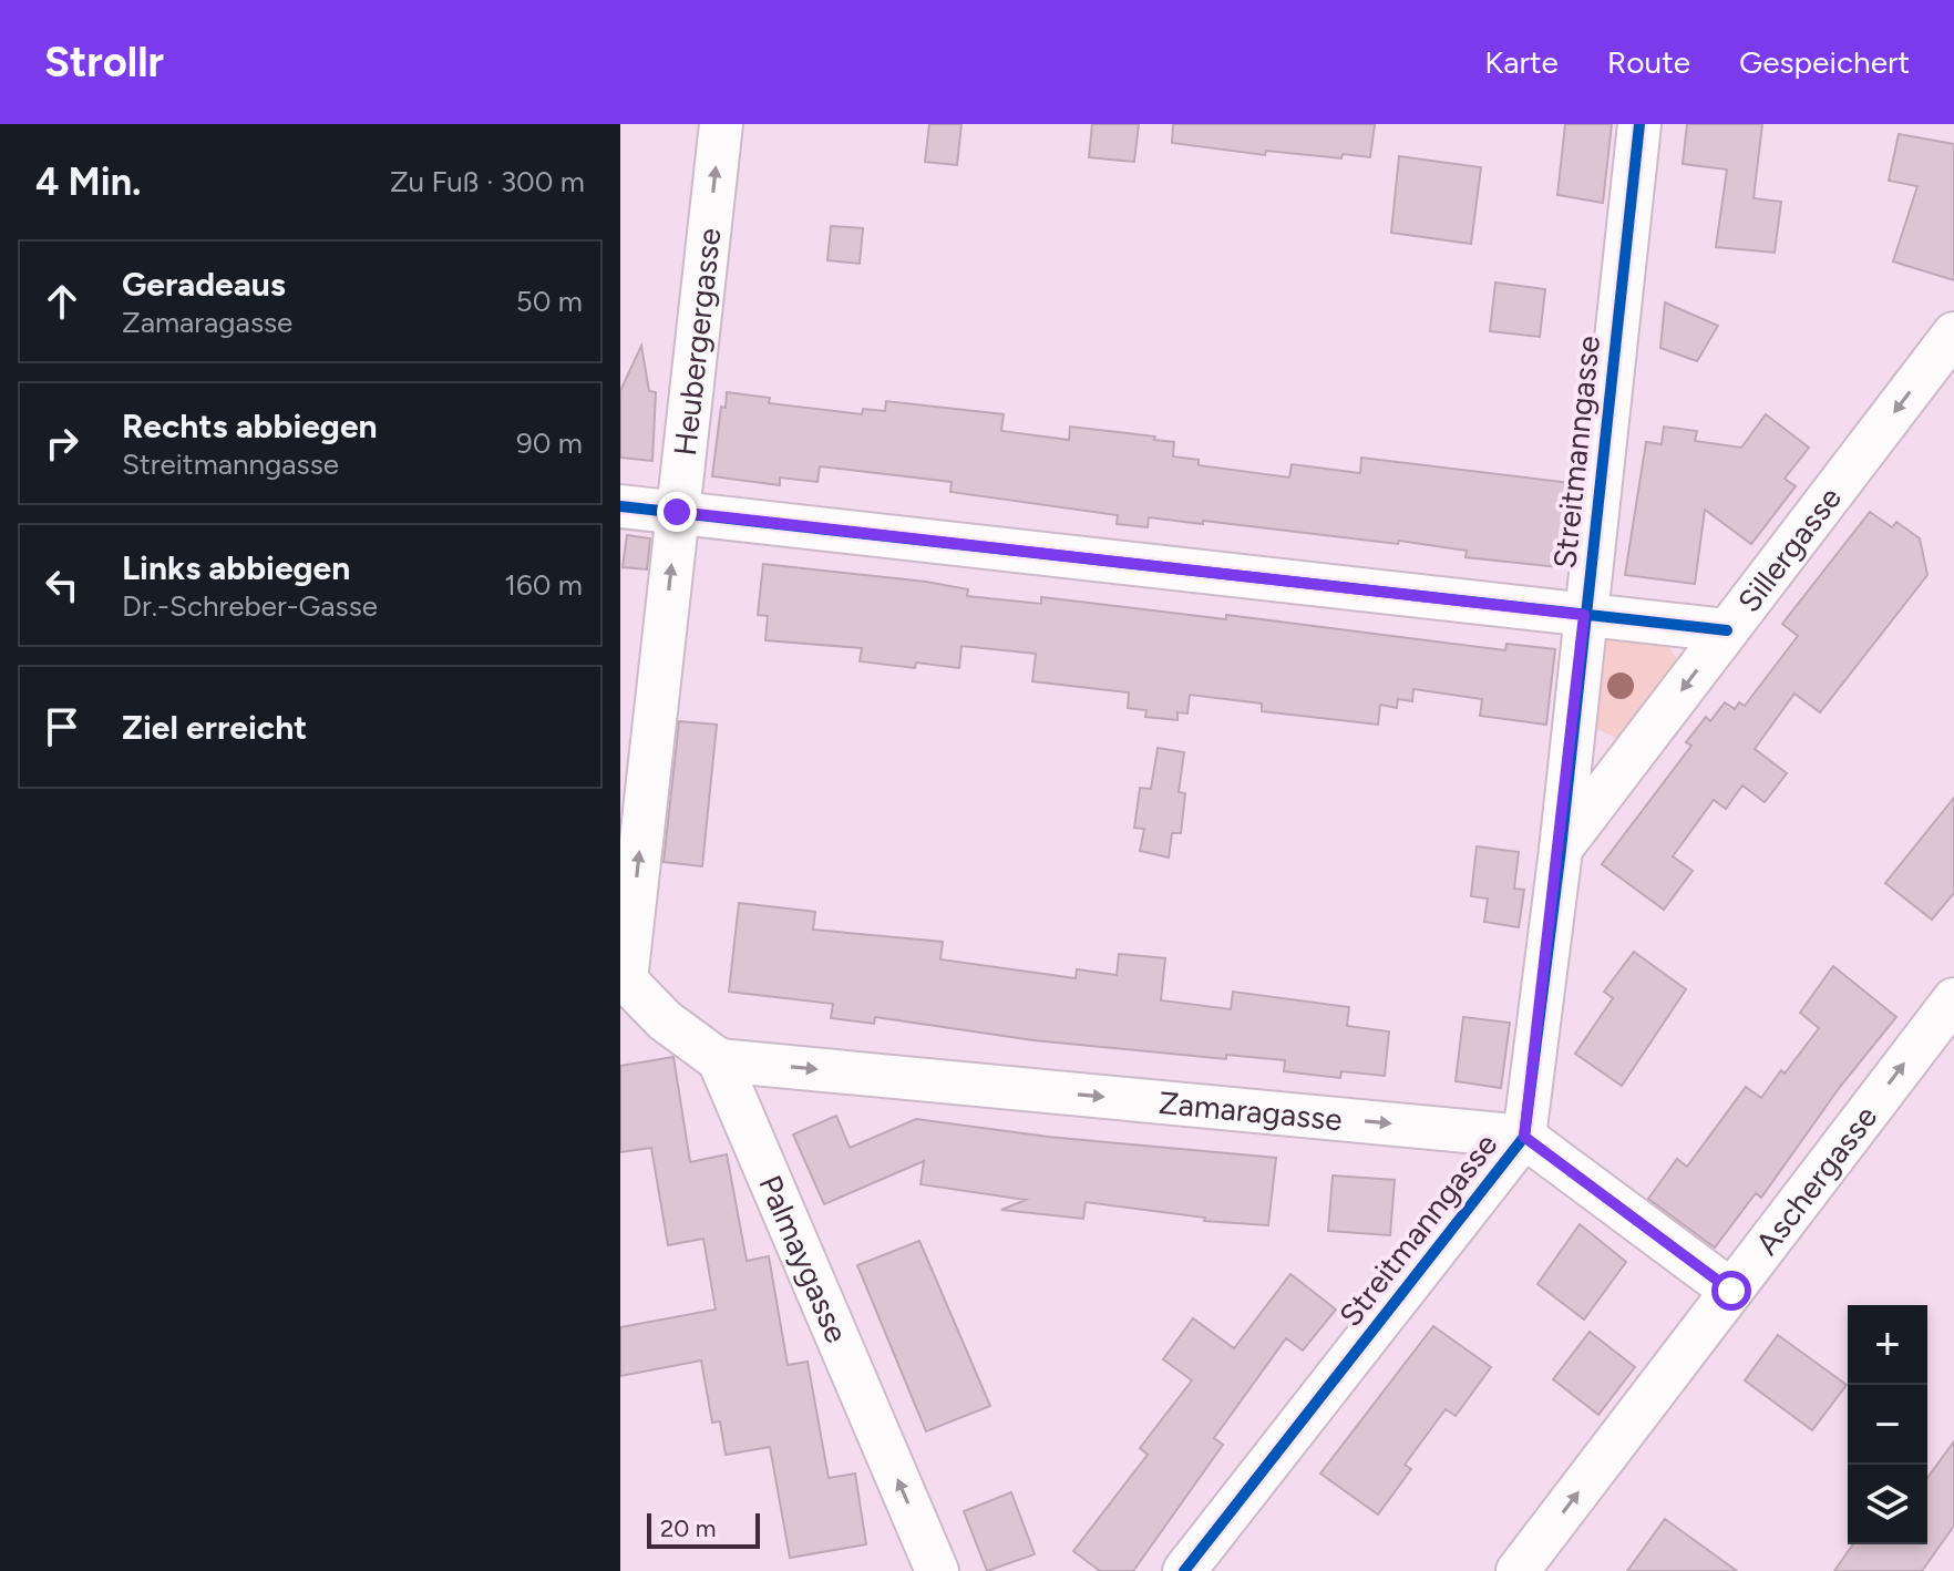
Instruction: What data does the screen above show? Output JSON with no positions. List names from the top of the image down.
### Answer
{
  "streets": {
    "street": [
      "Heubergergasse",
      "Streitmanngasse",
      "Sillergasse",
      "Zamaragasse",
      "Aschergasse",
      "Palmaygasse"
    ]
  },
  "crossings": [
    ["Streitmanngasse", "Sillergasse"],
    ["Streitmanngasse", "Zamaragasse"],
    ["Zamaragasse", "Palmaygasse"]
  ],
  "one_way": [
    "Heubergergasse",
    "Sillergasse",
    "Zamaragasse",
    "Aschergasse",
    "Palmaygasse"
  ],
  "scale_bar": "20 m",
  "page": {
    "header": "Strollr",
    "nav": ["Karte", "Route", "Gespeichert"],
    "heading": ["4 Min.", "Zu Fuß · 300 m"],
    "list": [
      ["Geradeaus", "Zamaragasse", "50 m"],
      ["Rechts abbiegen", "Streitmanngasse", "90 m"],
      ["Links abbiegen", "Dr.-Schreber-Gasse", "160 m"],
      "Ziel erreicht"
    ],
    "map_buttons": ["+", "−"],
    "scale": "20 m"
  }
}
